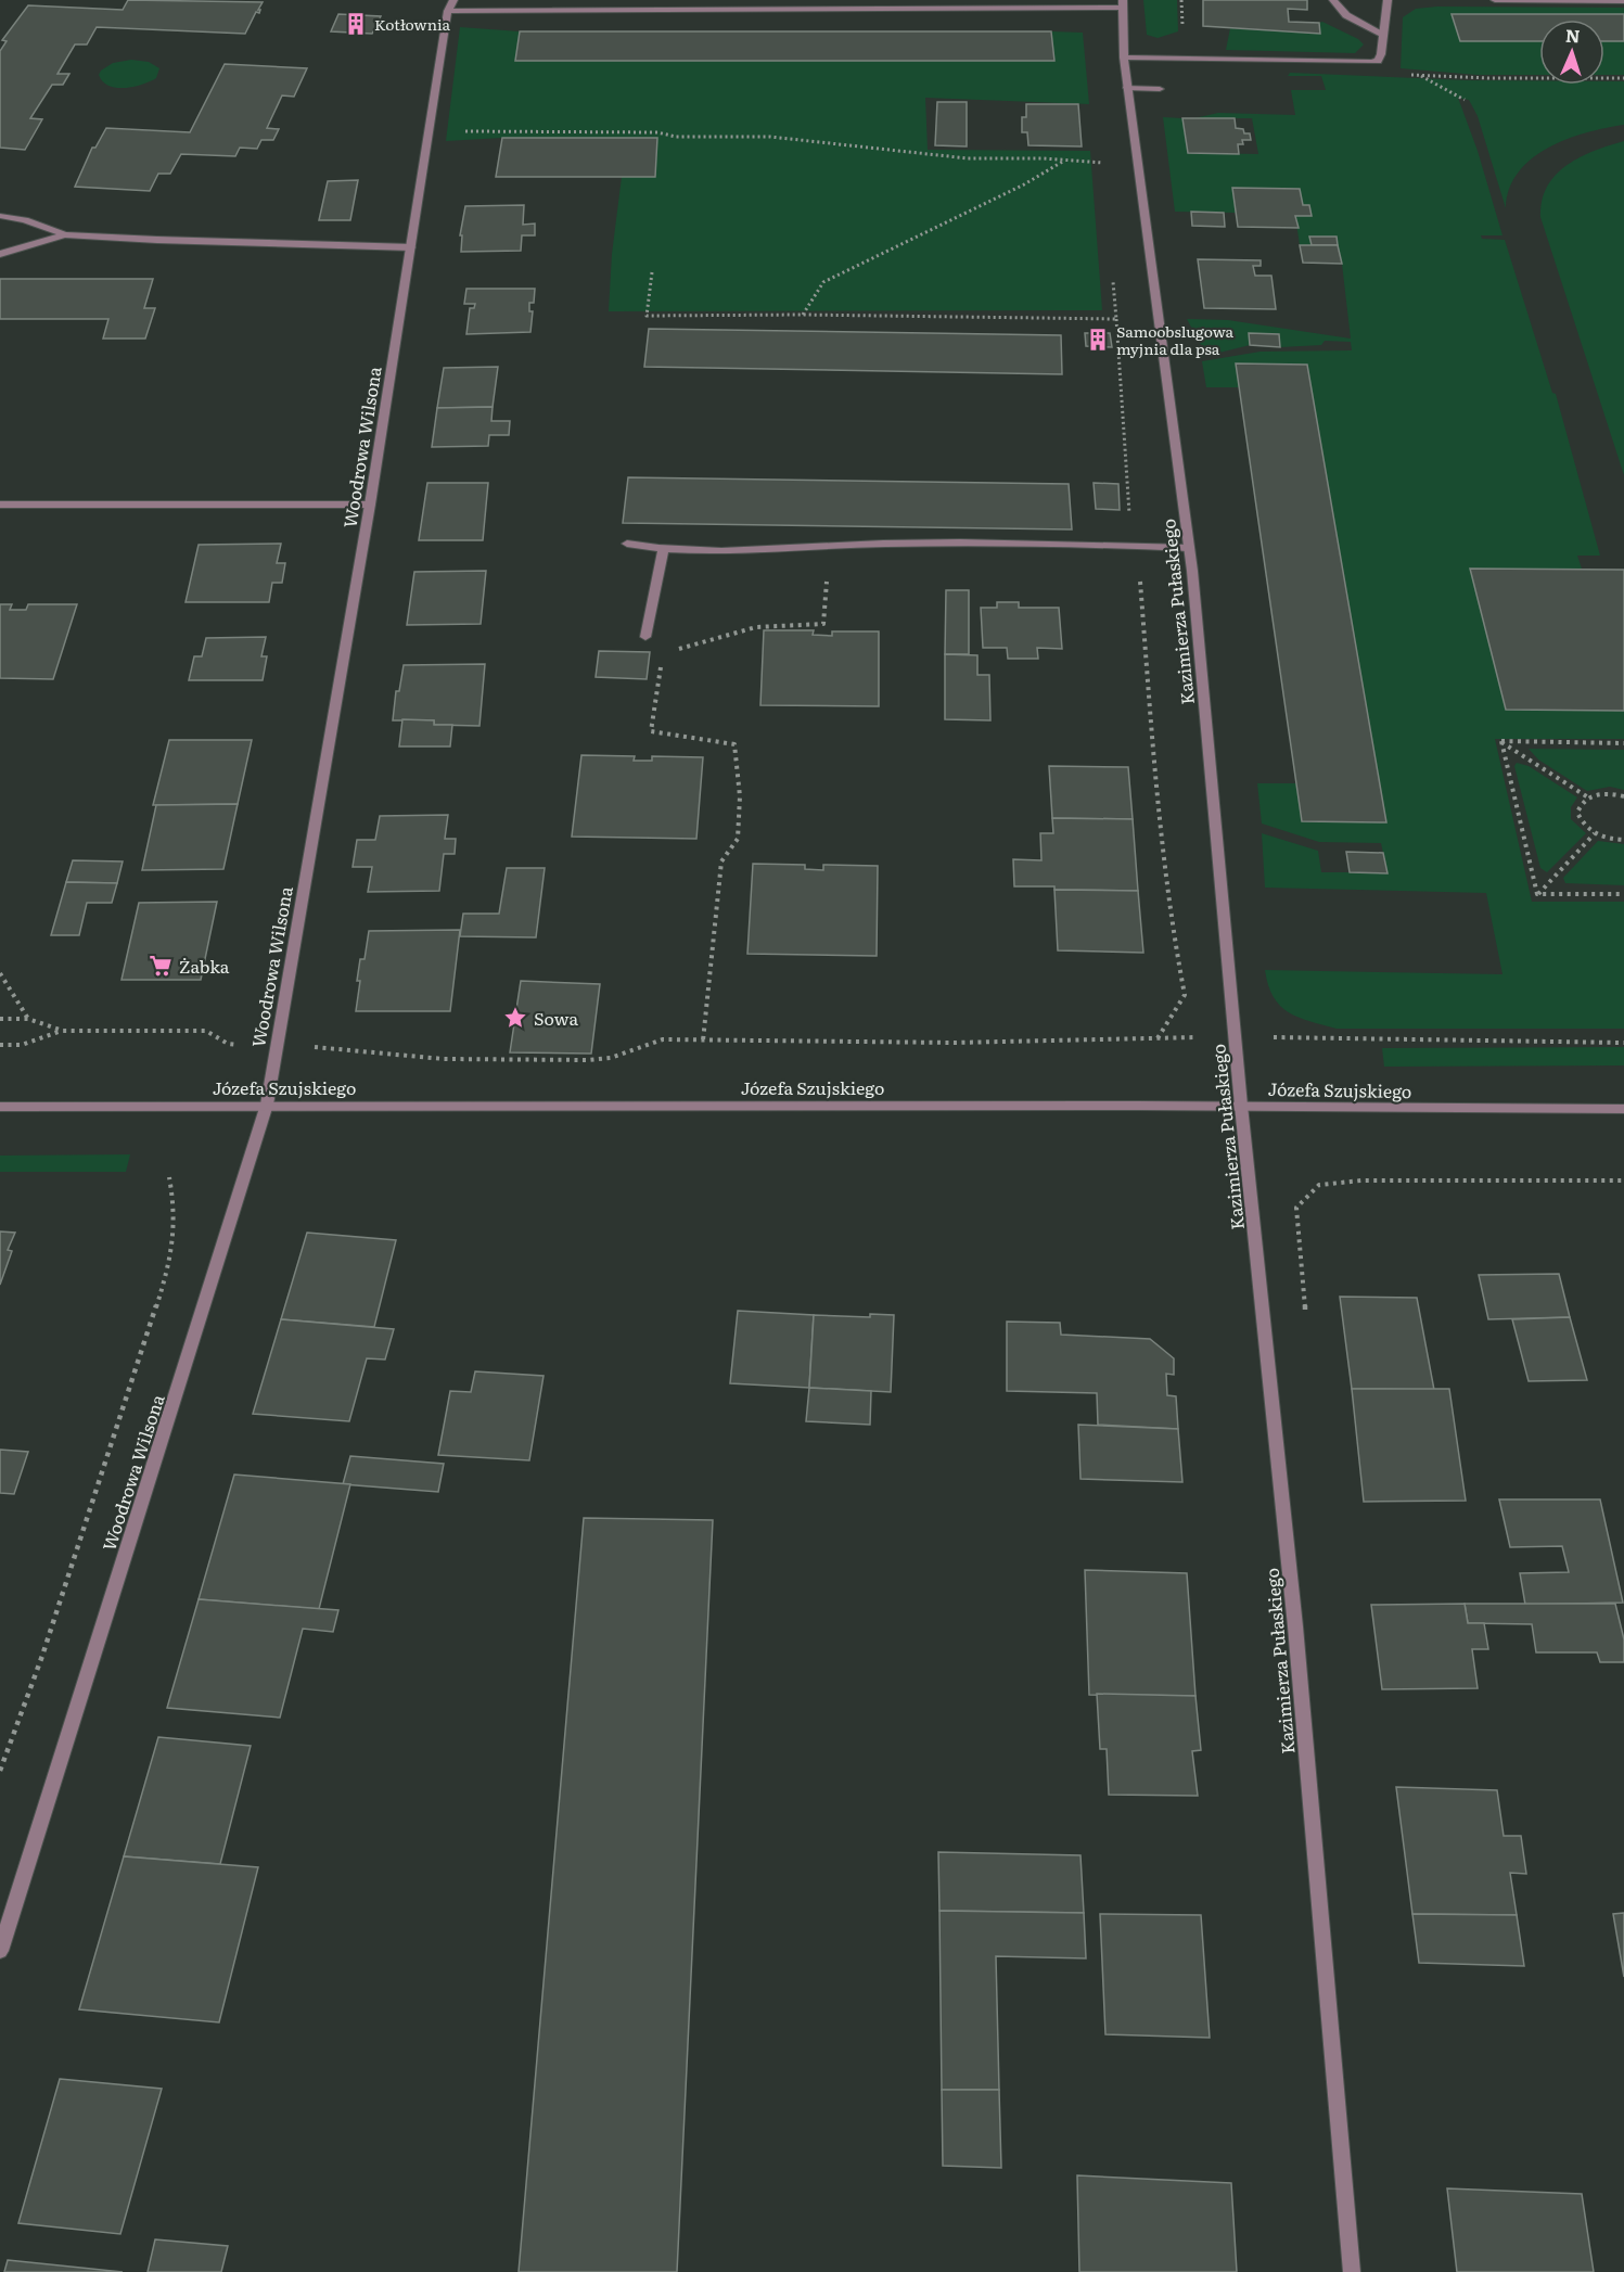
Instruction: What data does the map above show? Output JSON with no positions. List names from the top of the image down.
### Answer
{
  "streets": {
    "street": ["Woodrowa Wilsona", "Kazimierza Pułaskiego", "Józefa Szujskiego"]
  },
  "crossings": [
    ["Woodrowa Wilsona", "Józefa Szujskiego"],
    ["Kazimierza Pułaskiego", "Józefa Szujskiego"]
  ],
  "places": {
    "building": ["Kotłownia", "Samoobslugowa myjnia dla psa"],
    "supermarket": ["Żabka"],
    "place": ["Sowa"]
  },
  "north": "top"
}
